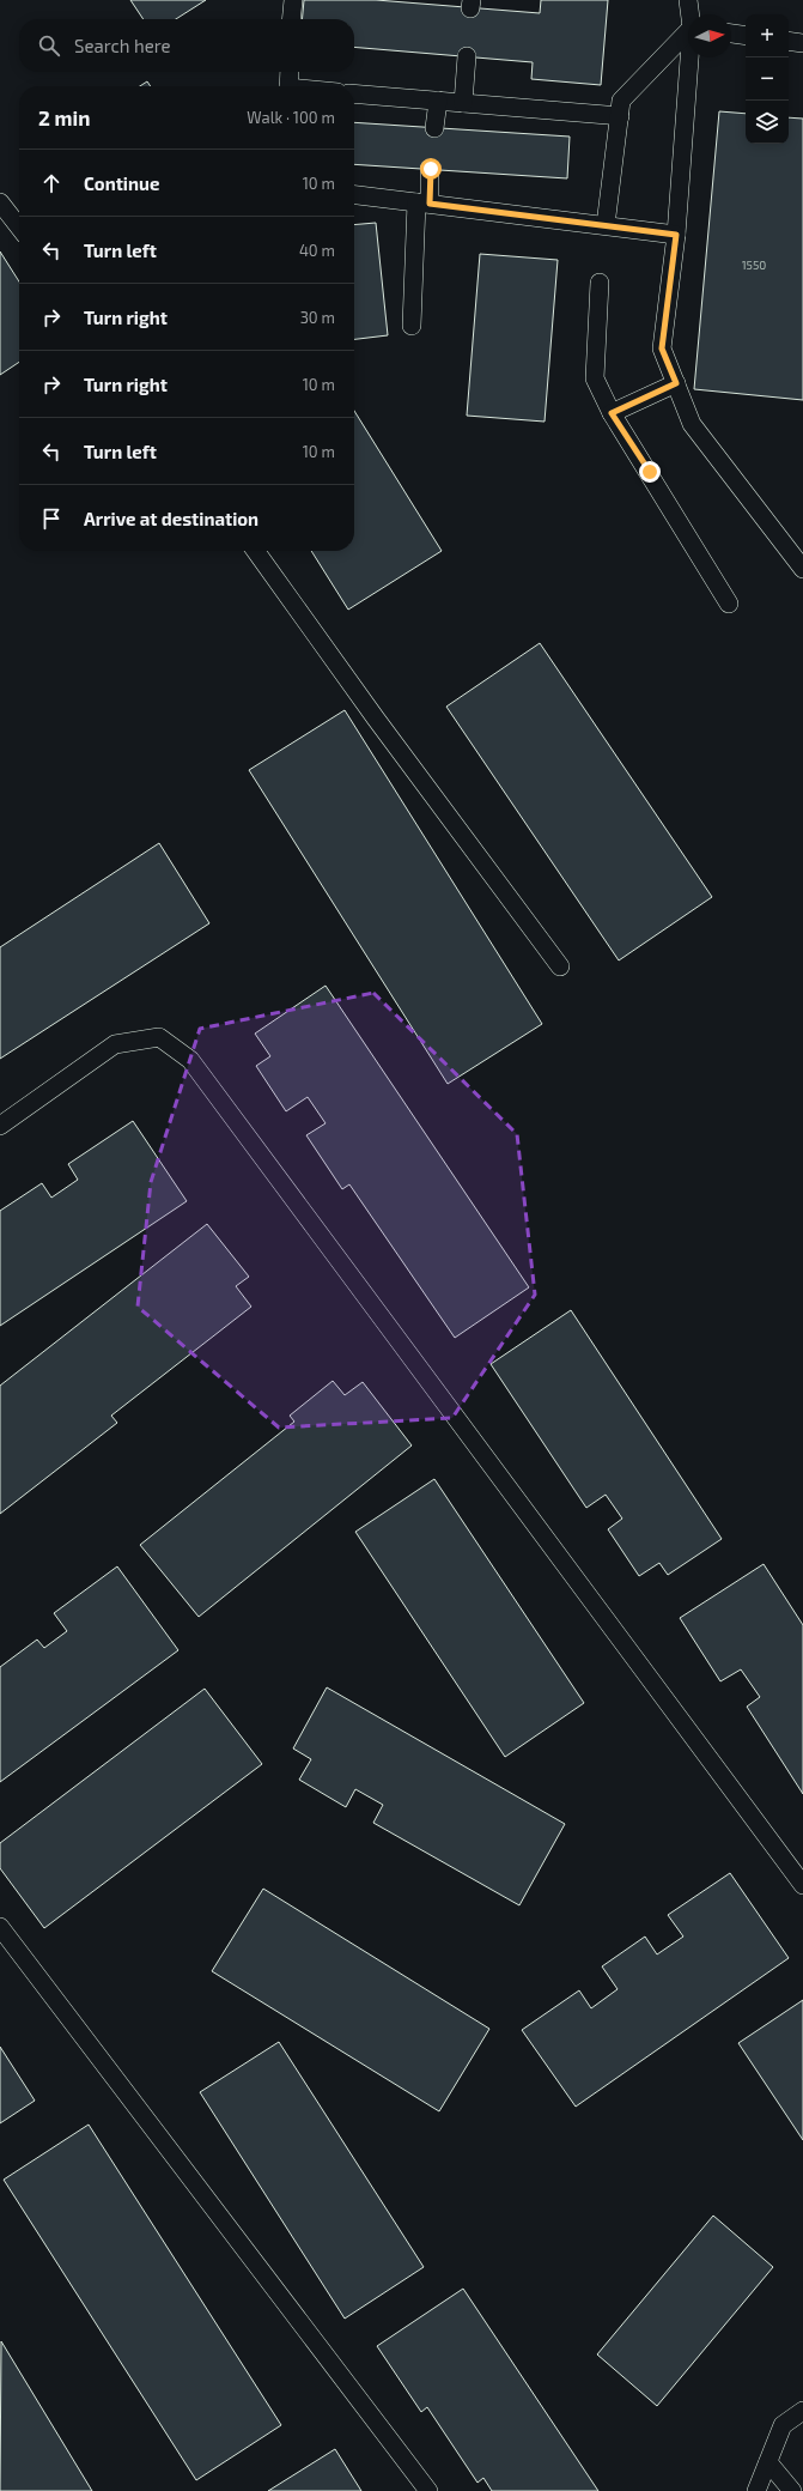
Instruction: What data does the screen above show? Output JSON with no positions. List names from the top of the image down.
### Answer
{
  "house_numbers": ["1550"],
  "north": "right",
  "page": {
    "map_buttons": ["+", "−"],
    "search": "Search here",
    "heading": ["2 min", "Walk · 100 m"],
    "list": [
      ["Continue", "10 m"],
      ["Turn left", "40 m"],
      ["Turn right", "30 m"],
      ["Turn right", "10 m"],
      ["Turn left", "10 m"],
      "Arrive at destination"
    ]
  }
}
